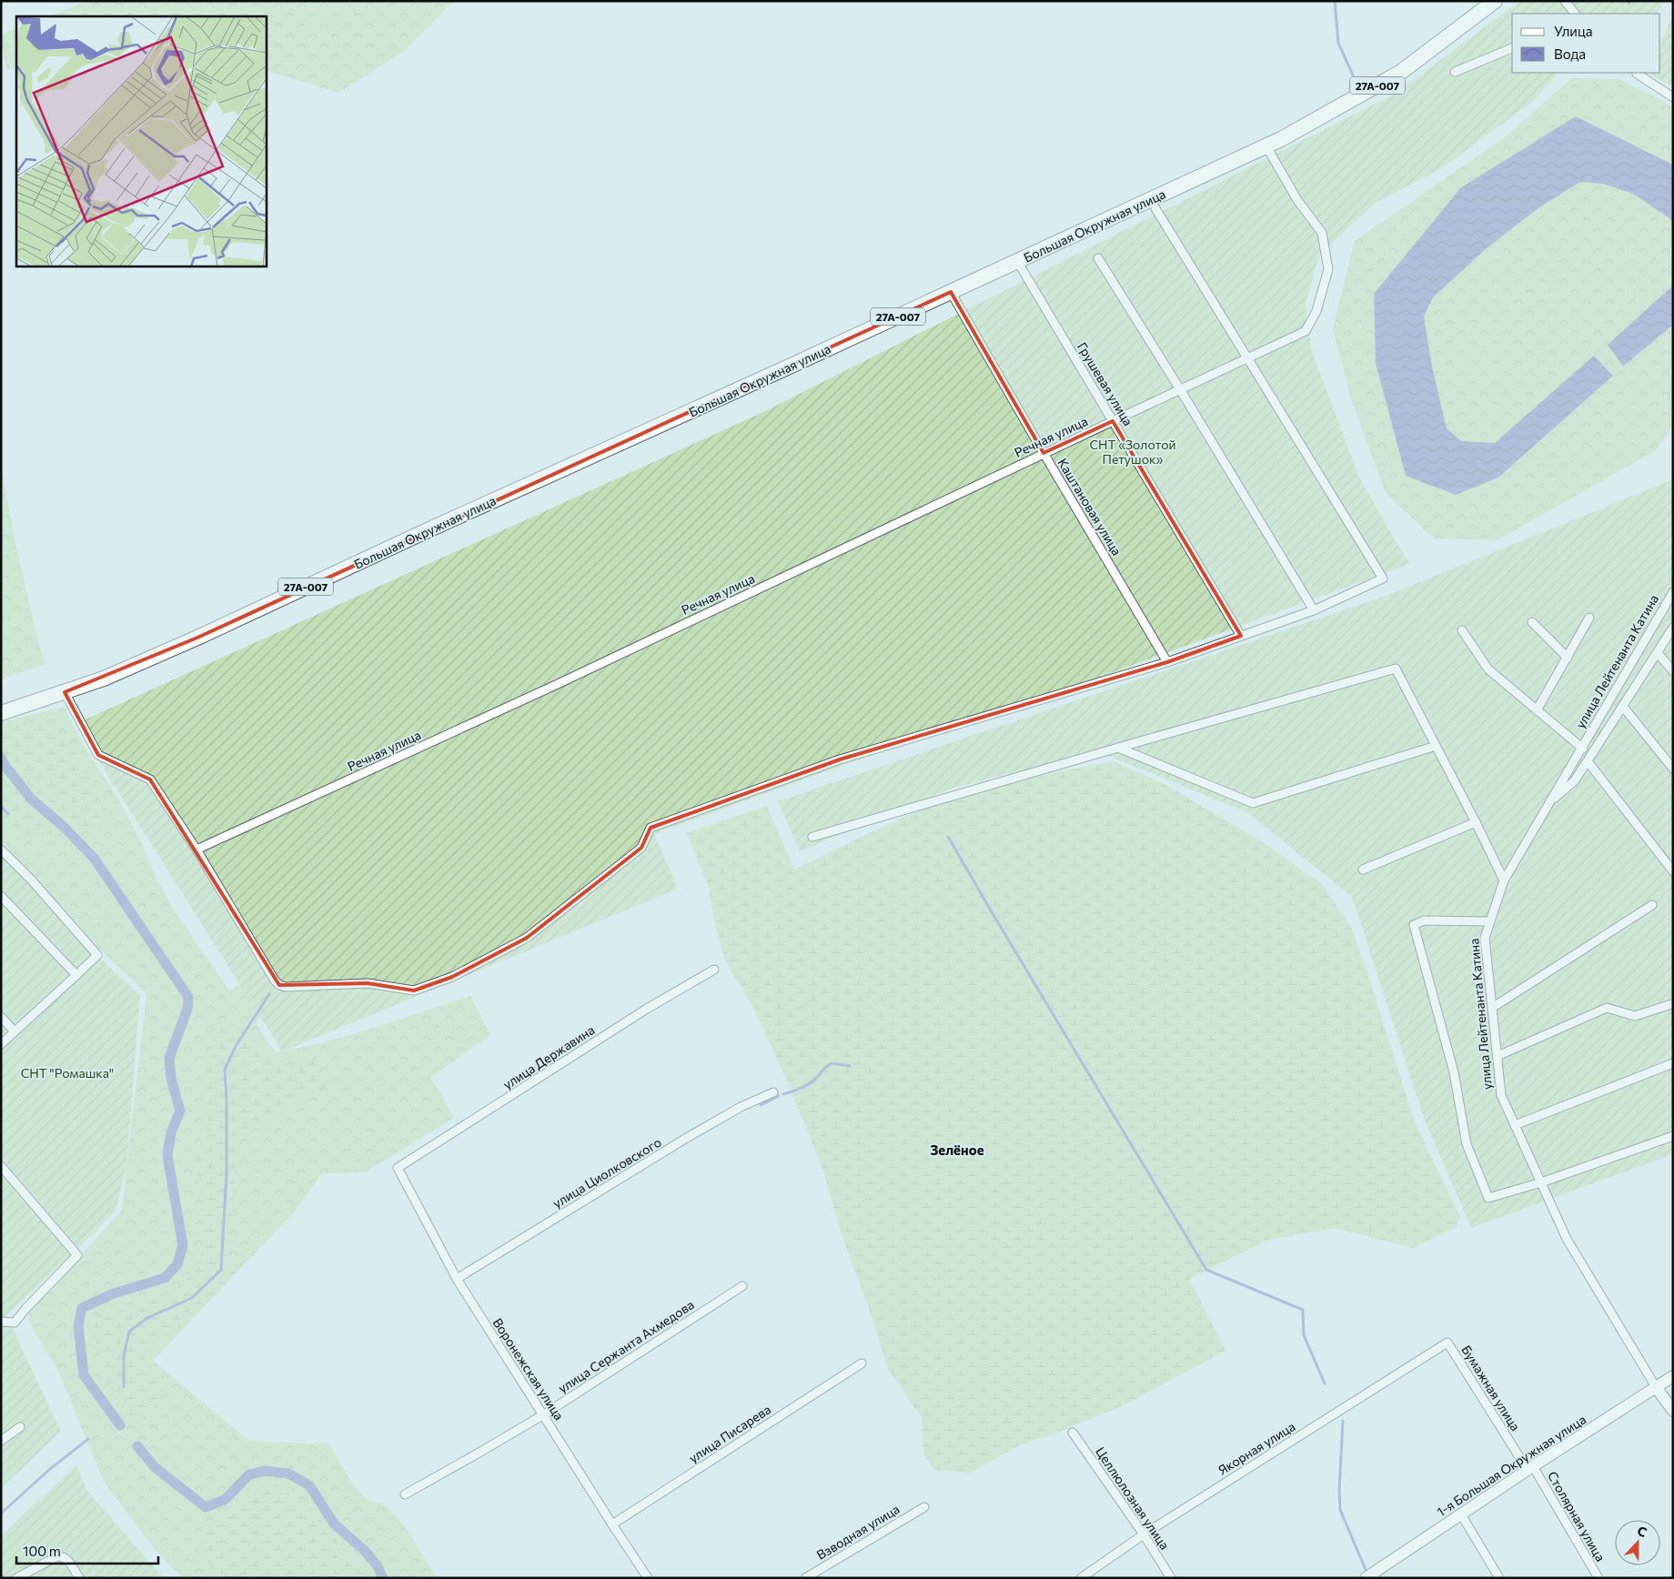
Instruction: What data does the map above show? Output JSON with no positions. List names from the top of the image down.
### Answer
{
  "streets": {
    "highway": ["27А-007", "Большая Окружная улица"],
    "street": [
      "Грушевая улица",
      "Речная улица",
      "Каштановая улица",
      "улица Лейтенанта Катина",
      "улица Державина",
      "улица Циолковского",
      "улица Сержанта Ахмедова",
      "Воронежская улица",
      "Бумажная улица",
      "улица Писарева",
      "Якорная улица",
      "1-я Большая Окружная улица",
      "Целлюлозная улица",
      "Столярная улица",
      "Взводная улица"
    ]
  },
  "crossings": [
    ["Большая Окружная улица", "Грушевая улица"],
    ["Большая Окружная улица", "Речная улица"],
    ["Большая Окружная улица", "Каштановая улица"],
    ["Грушевая улица", "Речная улица"],
    ["Речная улица", "Каштановая улица"],
    ["улица Лейтенанта Катина", "1-я Большая Окружная улица"],
    ["улица Державина", "Воронежская улица"],
    ["улица Циолковского", "Воронежская улица"],
    ["улица Сержанта Ахмедова", "Воронежская улица"],
    ["Воронежская улица", "улица Писарева"],
    ["Бумажная улица", "Якорная улица"],
    ["Бумажная улица", "1-я Большая Окружная улица"],
    ["Бумажная улица", "Столярная улица"],
    ["Якорная улица", "Целлюлозная улица"],
    ["1-я Большая Окружная улица", "Столярная улица"]
  ],
  "districts": ["Зелёное"],
  "parks": ["СНТ «Золотой Петушок»", "СНТ \"Ромашка\""],
  "legend": ["Улица", "Вода"],
  "scale_bar": "100 m",
  "north": "top"
}
